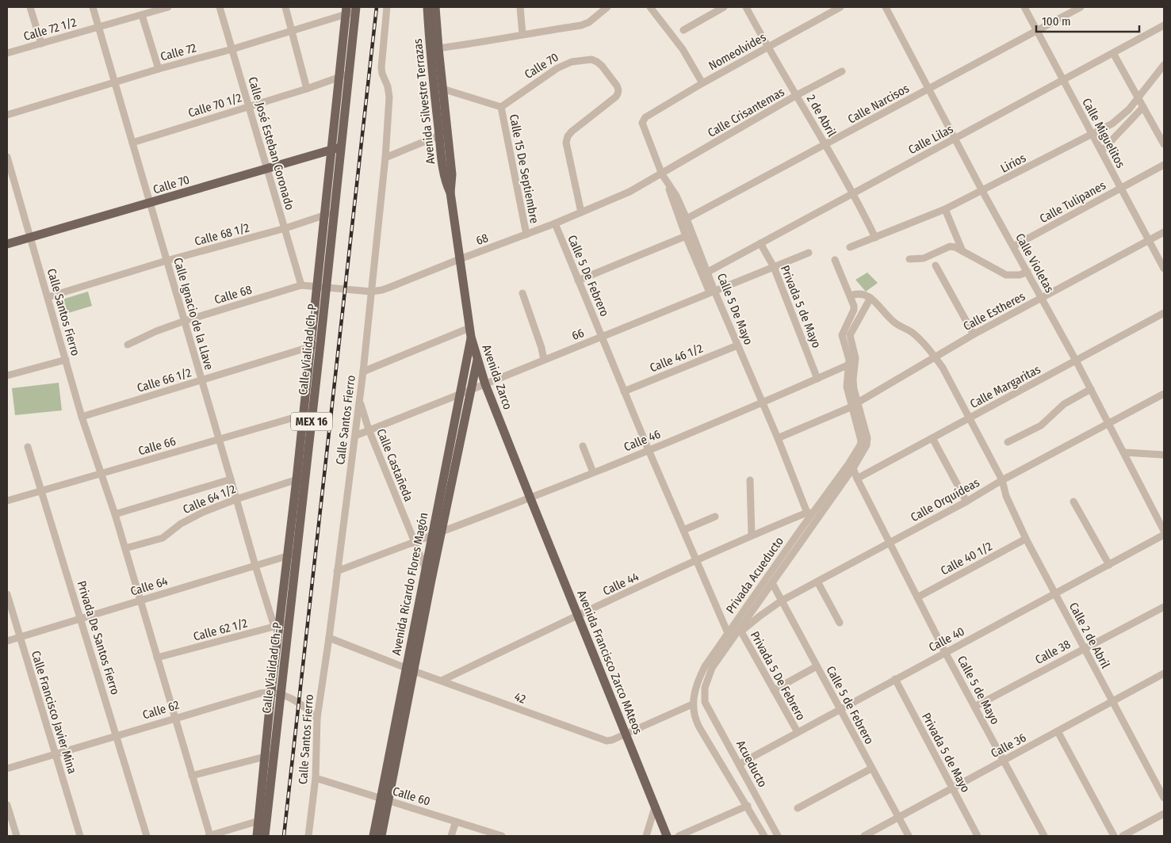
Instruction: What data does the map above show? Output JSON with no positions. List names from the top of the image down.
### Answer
{
  "streets": {
    "main road": [
      "Calle 70",
      "Avenida Silvestre Terrazas",
      "Calle Vialidad Ch-P",
      "Avenida Zarco",
      "MEX 16",
      "Avenida Ricardo Flores Magón",
      "Avenida Francisco Zarco MAteos"
    ],
    "street": [
      "Calle 72 1/2",
      "Nomeolvides",
      "Calle 72",
      "Calle Narcisos",
      "Calle 70 1/2",
      "Calle Crisantemas",
      "2 de Abril",
      "Calle Miguelitos",
      "Calle Lilas",
      "Calle José Esteban Coronado",
      "Lirios",
      "Calle 15 De Septiembre",
      "Calle Tulipanes",
      "Calle 68 1/2",
      "68",
      "Calle Violetas",
      "Calle 5 De Febrero",
      "Calle 68",
      "Privada 5 de Mayo",
      "Calle 5 De Mayo",
      "Calle Estheres",
      "Calle Santos Fierro",
      "Calle Ignacio de la Llave",
      "66",
      "Calle 46 1/2",
      "Calle 66 1/2",
      "Calle Margaritas",
      "Calle 46",
      "Calle 66",
      "Calle Castañeda",
      "Calle 64 1/2",
      "Calle Orquídeas",
      "Calle 40 1/2",
      "Privada Acueducto",
      "Calle 44",
      "Calle 64",
      "Calle 62 1/2",
      "Calle 2 de Abril",
      "Privada De Santos Fierro",
      "Calle 40",
      "Calle 38",
      "Privada 5 De Febrero",
      "Calle 5 de Mayo",
      "42",
      "Calle 5 de Febrero",
      "Calle 62",
      "Calle Francisco Javier Mina",
      "Calle 36",
      "Acueducto",
      "Calle 60"
    ]
  },
  "crossings": [
    ["Calle 72 1/2", "Calle Ignacio de la Llave"],
    ["Nomeolvides", "2 de Abril"],
    ["Nomeolvides", "Calle 5 De Mayo"],
    ["Calle 72", "Calle José Esteban Coronado"],
    ["Calle 72", "Calle Ignacio de la Llave"],
    ["Calle 72", "Calle Vialidad Ch-P"],
    ["Calle 70", "Calle José Esteban Coronado"],
    ["Calle 70", "Calle 15 De Septiembre"],
    ["Calle 70", "68"],
    ["Calle 70", "Calle Santos Fierro"],
    ["Calle 70", "Calle Ignacio de la Llave"],
    ["Calle 70", "Calle Vialidad Ch-P"],
    ["Avenida Silvestre Terrazas", "68"],
    ["Avenida Silvestre Terrazas", "Avenida Zarco"],
    ["Calle Narcisos", "2 de Abril"],
    ["Calle Narcisos", "Calle Miguelitos"],
    ["Calle Narcisos", "Calle Violetas"],
    ["Calle Narcisos", "Calle 5 De Mayo"],
    ["Calle 70 1/2", "Calle José Esteban Coronado"],
    ["Calle 70 1/2", "Calle Ignacio de la Llave"],
    ["Calle 70 1/2", "Calle Vialidad Ch-P"],
    ["Calle Crisantemas", "2 de Abril"],
    ["Calle Crisantemas", "68"],
    ["Calle Crisantemas", "Calle 5 De Mayo"],
    ["2 de Abril", "Calle Lilas"],
    ["2 de Abril", "Lirios"],
    ["Calle Miguelitos", "Calle Lilas"],
    ["Calle Miguelitos", "Lirios"],
    ["Calle Miguelitos", "Calle Tulipanes"],
    ["Calle Miguelitos", "Calle Estheres"],
    ["Calle Lilas", "Calle Violetas"],
    ["Calle Lilas", "Privada 5 de Mayo"],
    ["Calle Lilas", "Calle 5 De Mayo"],
    ["Calle José Esteban Coronado", "Calle 68 1/2"],
    ["Calle José Esteban Coronado", "68"],
    ["Calle José Esteban Coronado", "Calle 68"],
    ["Lirios", "Calle Violetas"],
    ["Calle 15 De Septiembre", "68"],
    ["Calle Tulipanes", "Calle Violetas"],
    ["Calle 68 1/2", "Calle Santos Fierro"],
    ["Calle 68 1/2", "Calle Ignacio de la Llave"],
    ["Calle 68 1/2", "Calle Vialidad Ch-P"],
    ["68", "Calle 5 De Febrero"],
    ["68", "Calle 68"],
    ["68", "Calle 5 De Mayo"],
    ["68", "Calle Santos Fierro"],
    ["68", "Calle Vialidad Ch-P"],
    ["68", "Avenida Zarco"],
    ["Calle Violetas", "Calle Estheres"],
    ["Calle Violetas", "Calle Margaritas"],
    ["Calle Violetas", "Calle Orquídeas"],
    ["Calle 5 De Febrero", "66"],
    ["Calle 5 De Febrero", "Calle 46 1/2"],
    ["Calle 5 De Febrero", "Calle 46"],
    ["Calle 5 De Febrero", "Calle 44"],
    ["Calle 68", "Calle Ignacio de la Llave"],
    ["Privada 5 de Mayo", "66"],
    ["Privada 5 de Mayo", "Calle 46"],
    ["Privada 5 de Mayo", "Calle 40"],
    ["Privada 5 de Mayo", "Calle 36"],
    ["Calle 5 De Mayo", "Calle Estheres"],
    ["Calle 5 De Mayo", "66"],
    ["Calle 5 De Mayo", "Calle 46 1/2"],
    ["Calle 5 De Mayo", "Calle 46"],
    ["Calle 5 De Mayo", "Privada Acueducto"],
    ["Calle 5 De Mayo", "Calle 44"],
    ["Calle Santos Fierro", "66"],
    ["Calle Santos Fierro", "Calle 66 1/2"],
    ["Calle Santos Fierro", "Calle 66"],
    ["Calle Santos Fierro", "Calle Castañeda"],
    ["Calle Santos Fierro", "Calle 64 1/2"],
    ["Calle Santos Fierro", "Calle 64"],
    ["Calle Santos Fierro", "Calle 62 1/2"],
    ["Calle Santos Fierro", "42"],
    ["Calle Santos Fierro", "Calle 62"],
    ["Calle Santos Fierro", "Calle 60"],
    ["Calle Ignacio de la Llave", "Calle Vialidad Ch-P"],
    ["Calle Ignacio de la Llave", "Calle 66 1/2"],
    ["Calle Ignacio de la Llave", "Calle 66"],
    ["Calle Ignacio de la Llave", "Calle 64 1/2"],
    ["Calle Ignacio de la Llave", "Calle 64"],
    ["Calle Ignacio de la Llave", "Calle 62 1/2"],
    ["66", "Avenida Zarco"],
    ["66", "Calle Castañeda"],
    ["66", "Avenida Ricardo Flores Magón"],
    ["Calle Vialidad Ch-P", "Calle 66 1/2"],
    ["Calle Vialidad Ch-P", "Calle 66"],
    ["Calle Vialidad Ch-P", "Calle 64 1/2"],
    ["Calle Vialidad Ch-P", "Calle 64"],
    ["Calle Vialidad Ch-P", "Calle 62 1/2"],
    ["Calle Vialidad Ch-P", "Calle 62"],
    ["Avenida Zarco", "Calle 46"],
    ["Avenida Zarco", "Avenida Ricardo Flores Magón"],
    ["Avenida Zarco", "Avenida Francisco Zarco MAteos"],
    ["Calle Margaritas", "Calle 5 de Mayo"],
    ["Calle 46", "Avenida Ricardo Flores Magón"],
    ["Calle 46", "Avenida Francisco Zarco MAteos"],
    ["Calle 66", "Privada De Santos Fierro"],
    ["Calle Castañeda", "Avenida Ricardo Flores Magón"],
    ["Calle Orquídeas", "Privada Acueducto"],
    ["Calle Orquídeas", "Calle 2 de Abril"],
    ["Calle Orquídeas", "Privada 5 De Febrero"],
    ["Calle Orquídeas", "Calle 5 de Mayo"],
    ["Calle Orquídeas", "Calle 5 de Febrero"],
    ["Calle 40 1/2", "Calle 2 de Abril"],
    ["Calle 40 1/2", "Calle 5 de Mayo"],
    ["Privada Acueducto", "Calle 44"],
    ["Privada Acueducto", "Privada 5 De Febrero"],
    ["Privada Acueducto", "Calle 5 de Mayo"],
    ["Privada Acueducto", "42"],
    ["Privada Acueducto", "Calle 5 de Febrero"],
    ["Privada Acueducto", "Acueducto"],
    ["Avenida Ricardo Flores Magón", "42"],
    ["Avenida Ricardo Flores Magón", "Calle 60"],
    ["Calle 44", "Avenida Francisco Zarco MAteos"],
    ["Calle 44", "42"],
    ["Calle 64", "Privada De Santos Fierro"],
    ["Calle 64", "Calle Francisco Javier Mina"],
    ["Calle 2 de Abril", "Calle 40"],
    ["Calle 2 de Abril", "Calle 38"],
    ["Calle 2 de Abril", "Calle 36"],
    ["Privada De Santos Fierro", "Calle 62"],
    ["Calle 40", "Privada 5 De Febrero"],
    ["Calle 40", "Calle 5 de Mayo"],
    ["Calle 40", "Calle 5 de Febrero"],
    ["Calle 40", "Acueducto"],
    ["Calle 38", "Calle 5 de Mayo"],
    ["Avenida Francisco Zarco MAteos", "42"],
    ["Calle 5 de Mayo", "Calle 36"],
    ["42", "Acueducto"],
    ["Calle 5 de Febrero", "Calle 36"],
    ["Calle 62", "Calle Francisco Javier Mina"]
  ],
  "scale_bar": "100 m"
}
